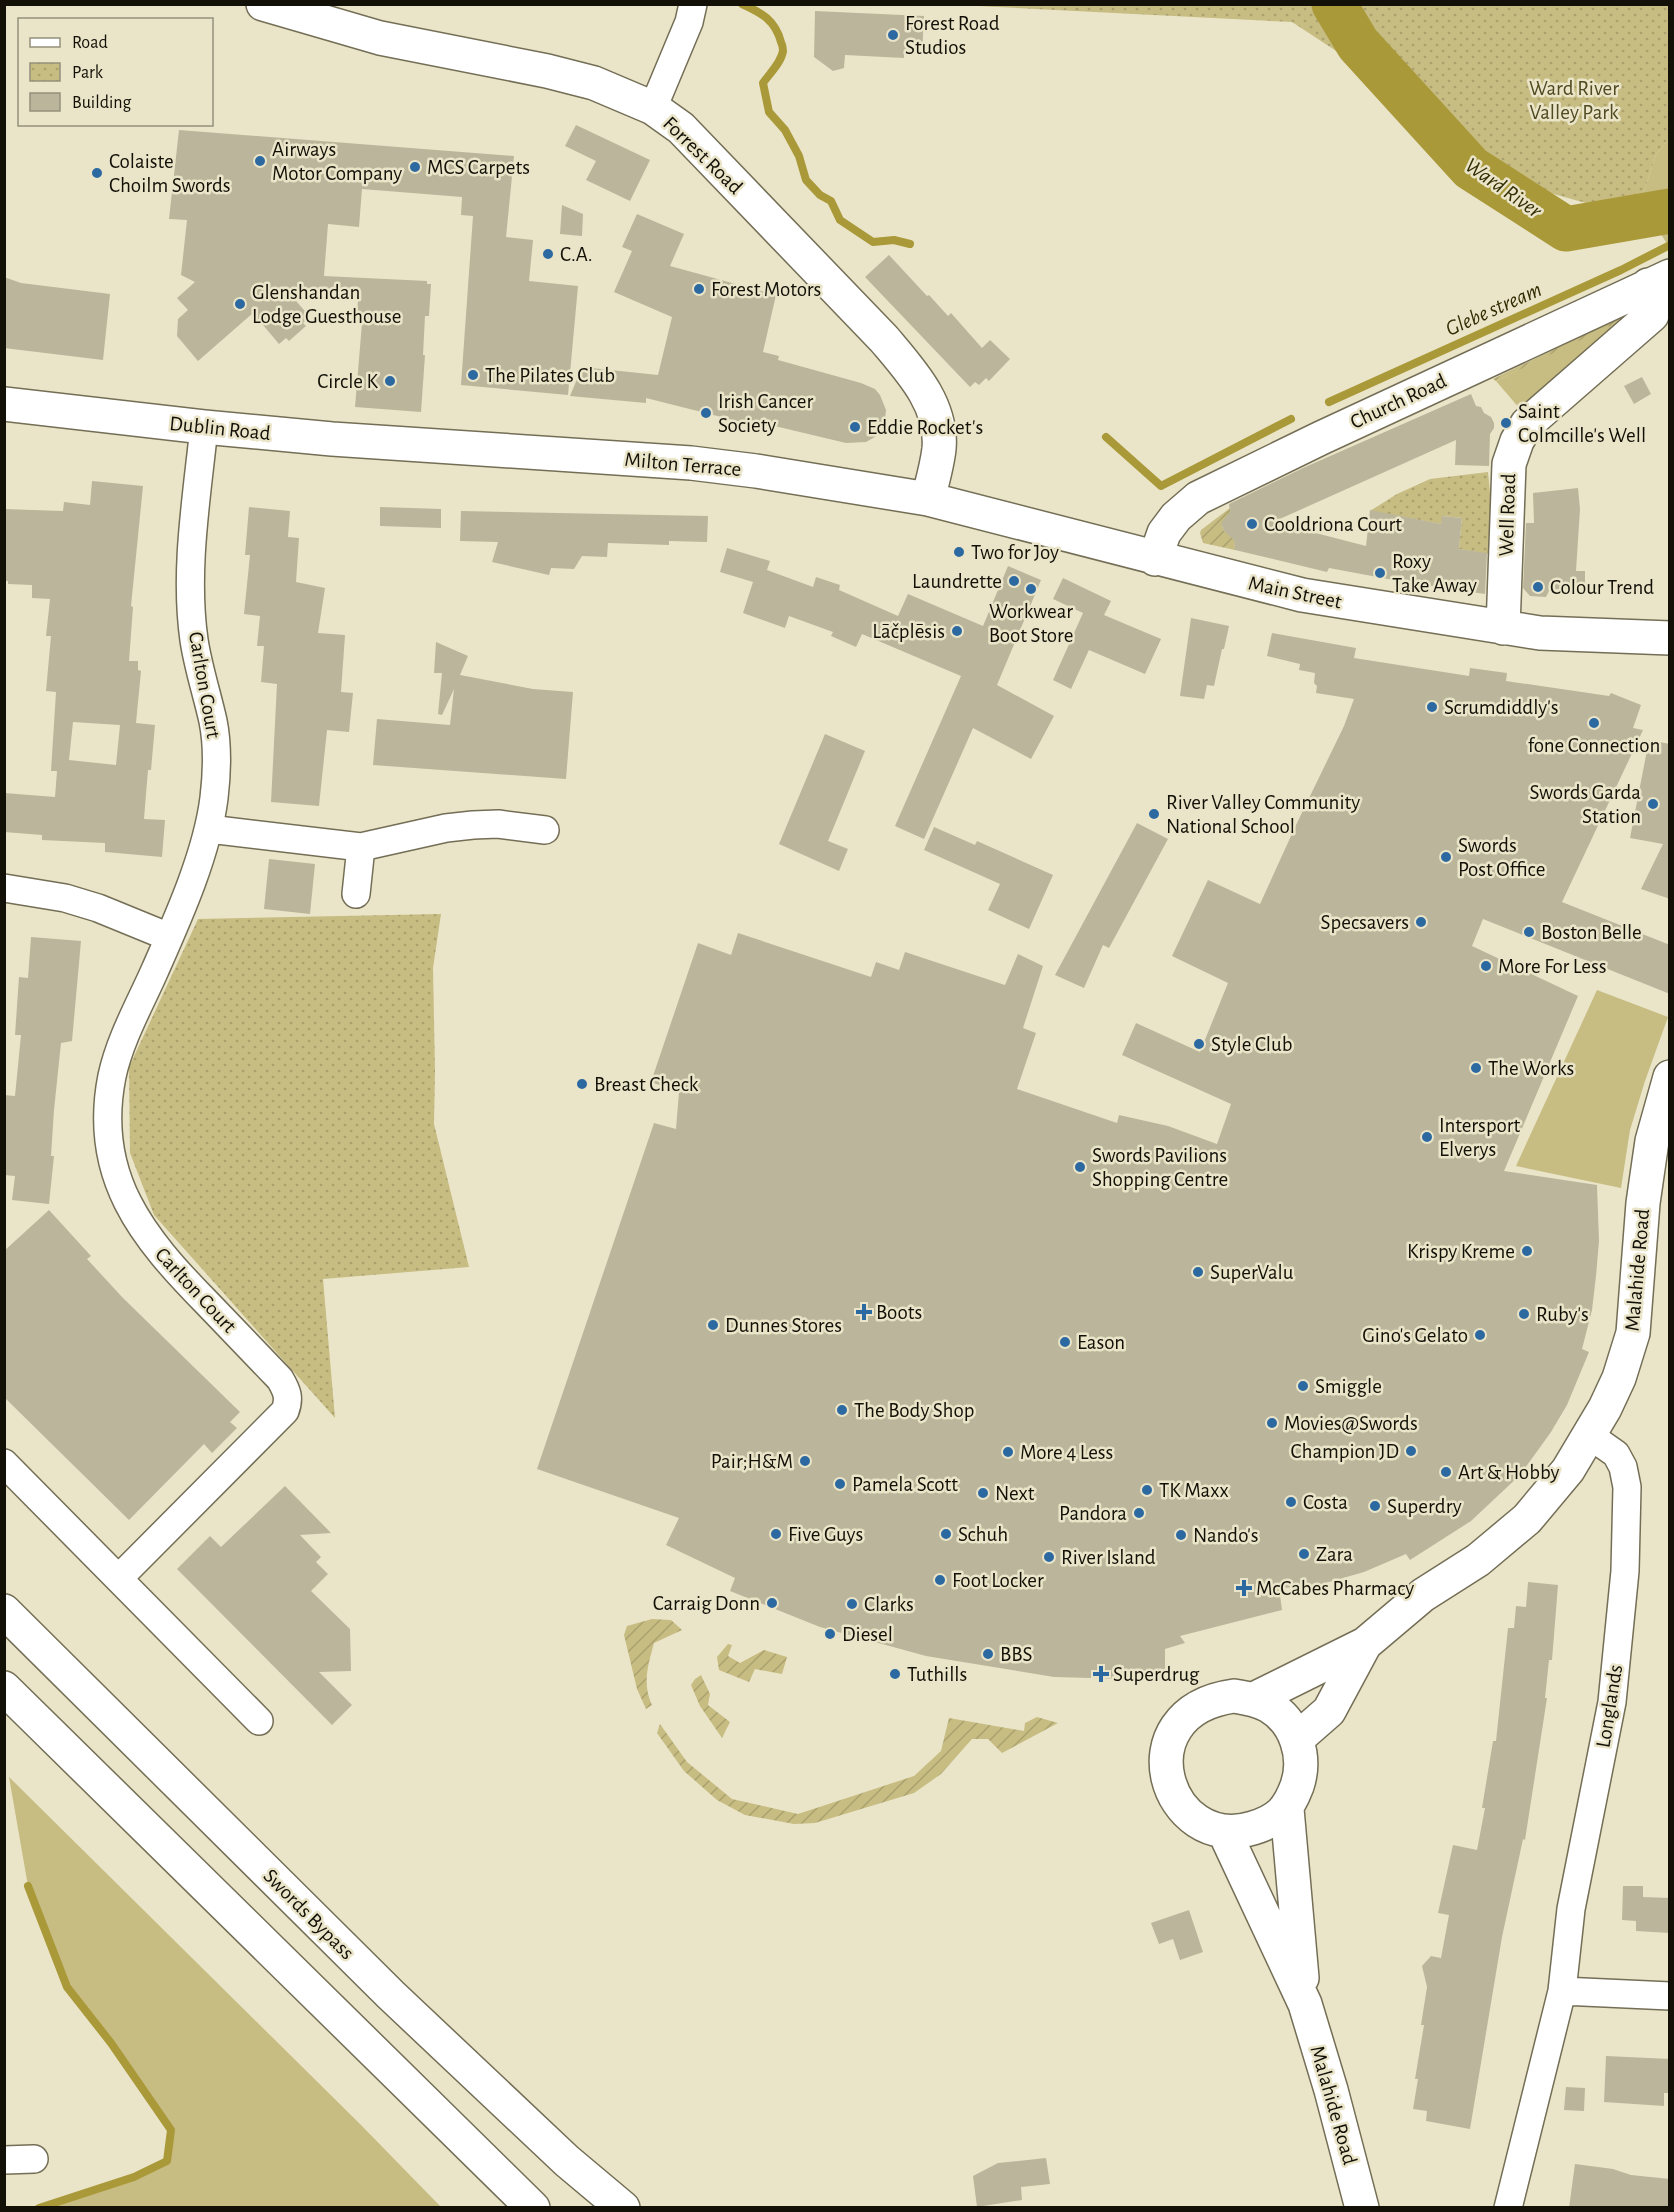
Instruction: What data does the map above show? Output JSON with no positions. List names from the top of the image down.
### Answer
{
  "streets": {
    "main road": [
      "Forrest Road",
      "Church Road",
      "Dublin Road",
      "Milton Terrace",
      "Well Road",
      "Main Street",
      "Malahide Road",
      "Swords Bypass"
    ],
    "street": ["Carlton Court", "Longlands"]
  },
  "crossings": [
    ["Forrest Road", "Milton Terrace"],
    ["Forrest Road", "Main Street"],
    ["Church Road", "Well Road"],
    ["Church Road", "Main Street"],
    ["Dublin Road", "Milton Terrace"],
    ["Dublin Road", "Carlton Court"],
    ["Milton Terrace", "Main Street"],
    ["Well Road", "Main Street"],
    ["Malahide Road", "Longlands"]
  ],
  "water": ["Ward River", "Glebe stream"],
  "parks": ["Ward River Valley Park"],
  "places": {
    "other": [
      "Forest Road Studios",
      "Airways Motor Company",
      "MCS Carpets",
      "Colaiste Choilm Swords",
      "C.A.",
      "Forest Motors",
      "Glenshandan Lodge Guesthouse",
      "The Pilates Club",
      "Circle K",
      "Irish Cancer Society",
      "Saint Colmcille's Well",
      "Eddie Rocket's",
      "Cooldriona Court",
      "Two for Joy",
      "Roxy Take Away",
      "Laundrette",
      "Colour Trend",
      "Workwear Boot Store",
      "Lāčplēsis",
      "Scrumdiddly's",
      "fone Connection",
      "Swords Garda Station",
      "River Valley Community National School",
      "Swords Post Office",
      "Specsavers",
      "Boston Belle",
      "More For Less",
      "Style Club",
      "The Works",
      "Breast Check",
      "Intersport Elverys",
      "Swords Pavilions Shopping Centre",
      "Krispy Kreme",
      "SuperValu",
      "Ruby's",
      "Dunnes Stores",
      "Gino's Gelato",
      "Eason",
      "Smiggle",
      "The Body Shop",
      "Movies@Swords",
      "Champion JD",
      "More 4 Less",
      "Pair;H&M",
      "Art & Hobby",
      "Pamela Scott",
      "TK Maxx",
      "Next",
      "Costa",
      "Superdry",
      "Pandora",
      "Five Guys",
      "Schuh",
      "Nando's",
      "Zara",
      "River Island",
      "Foot Locker",
      "Carraig Donn",
      "Clarks",
      "Diesel",
      "BBS",
      "Tuthills"
    ],
    "health": ["Boots", "McCabes Pharmacy", "Superdrug"]
  },
  "legend": ["Road", "Park", "Building"]
}
